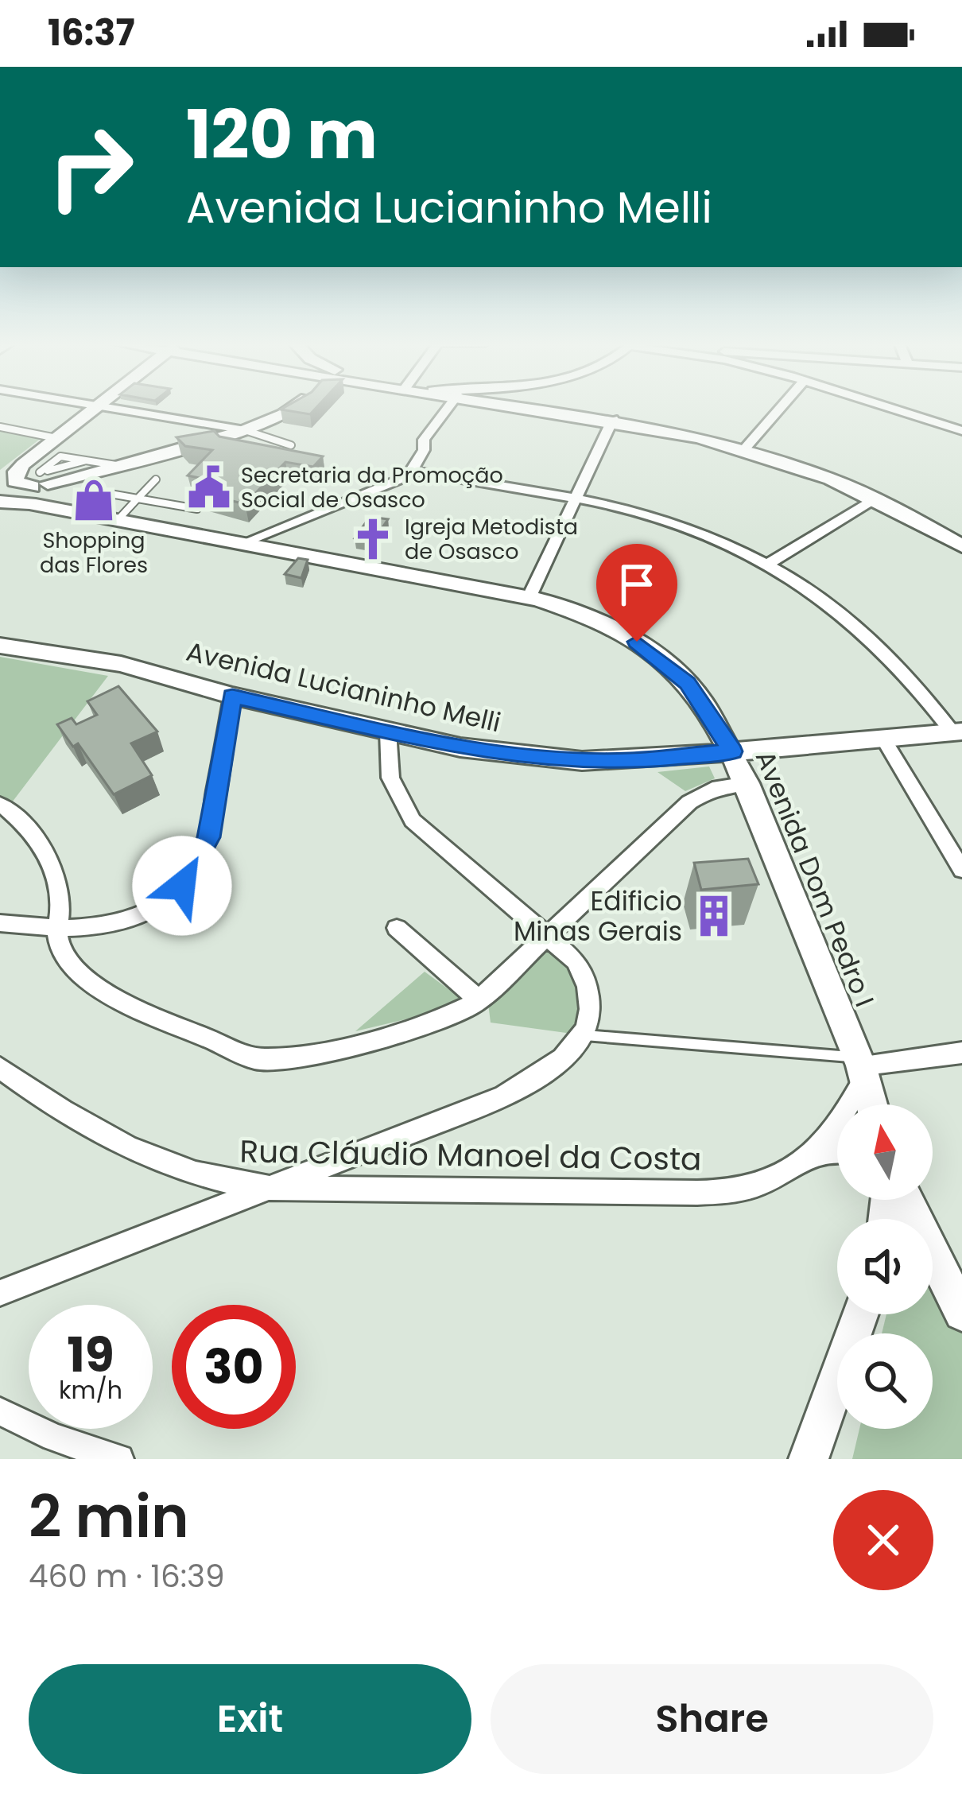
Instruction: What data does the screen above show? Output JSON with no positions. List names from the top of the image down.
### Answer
{
  "streets": {
    "street": ["Avenida Lucianinho Melli", "Avenida Dom Pedro I", "Rua Cláudio Manoel da Costa"]
  },
  "crossings": [
    ["Avenida Lucianinho Melli", "Avenida Dom Pedro I"],
    ["Avenida Dom Pedro I", "Rua Cláudio Manoel da Costa"]
  ],
  "places": {
    "public building": ["Secretaria da Promoção Social de Osasco"],
    "shop": ["Shopping das Flores"],
    "church": ["Igreja Metodista de Osasco"],
    "building": ["Edificio Minas Gerais"]
  },
  "north": "top",
  "page": {
    "status": "16:37",
    "turn": ["120 m", "Avenida Lucianinho Melli"],
    "speed": "19 km/h",
    "limit": "30",
    "heading": ["2 min", "460 m · 16:39"],
    "buttons": ["Exit", "Share"]
  }
}
